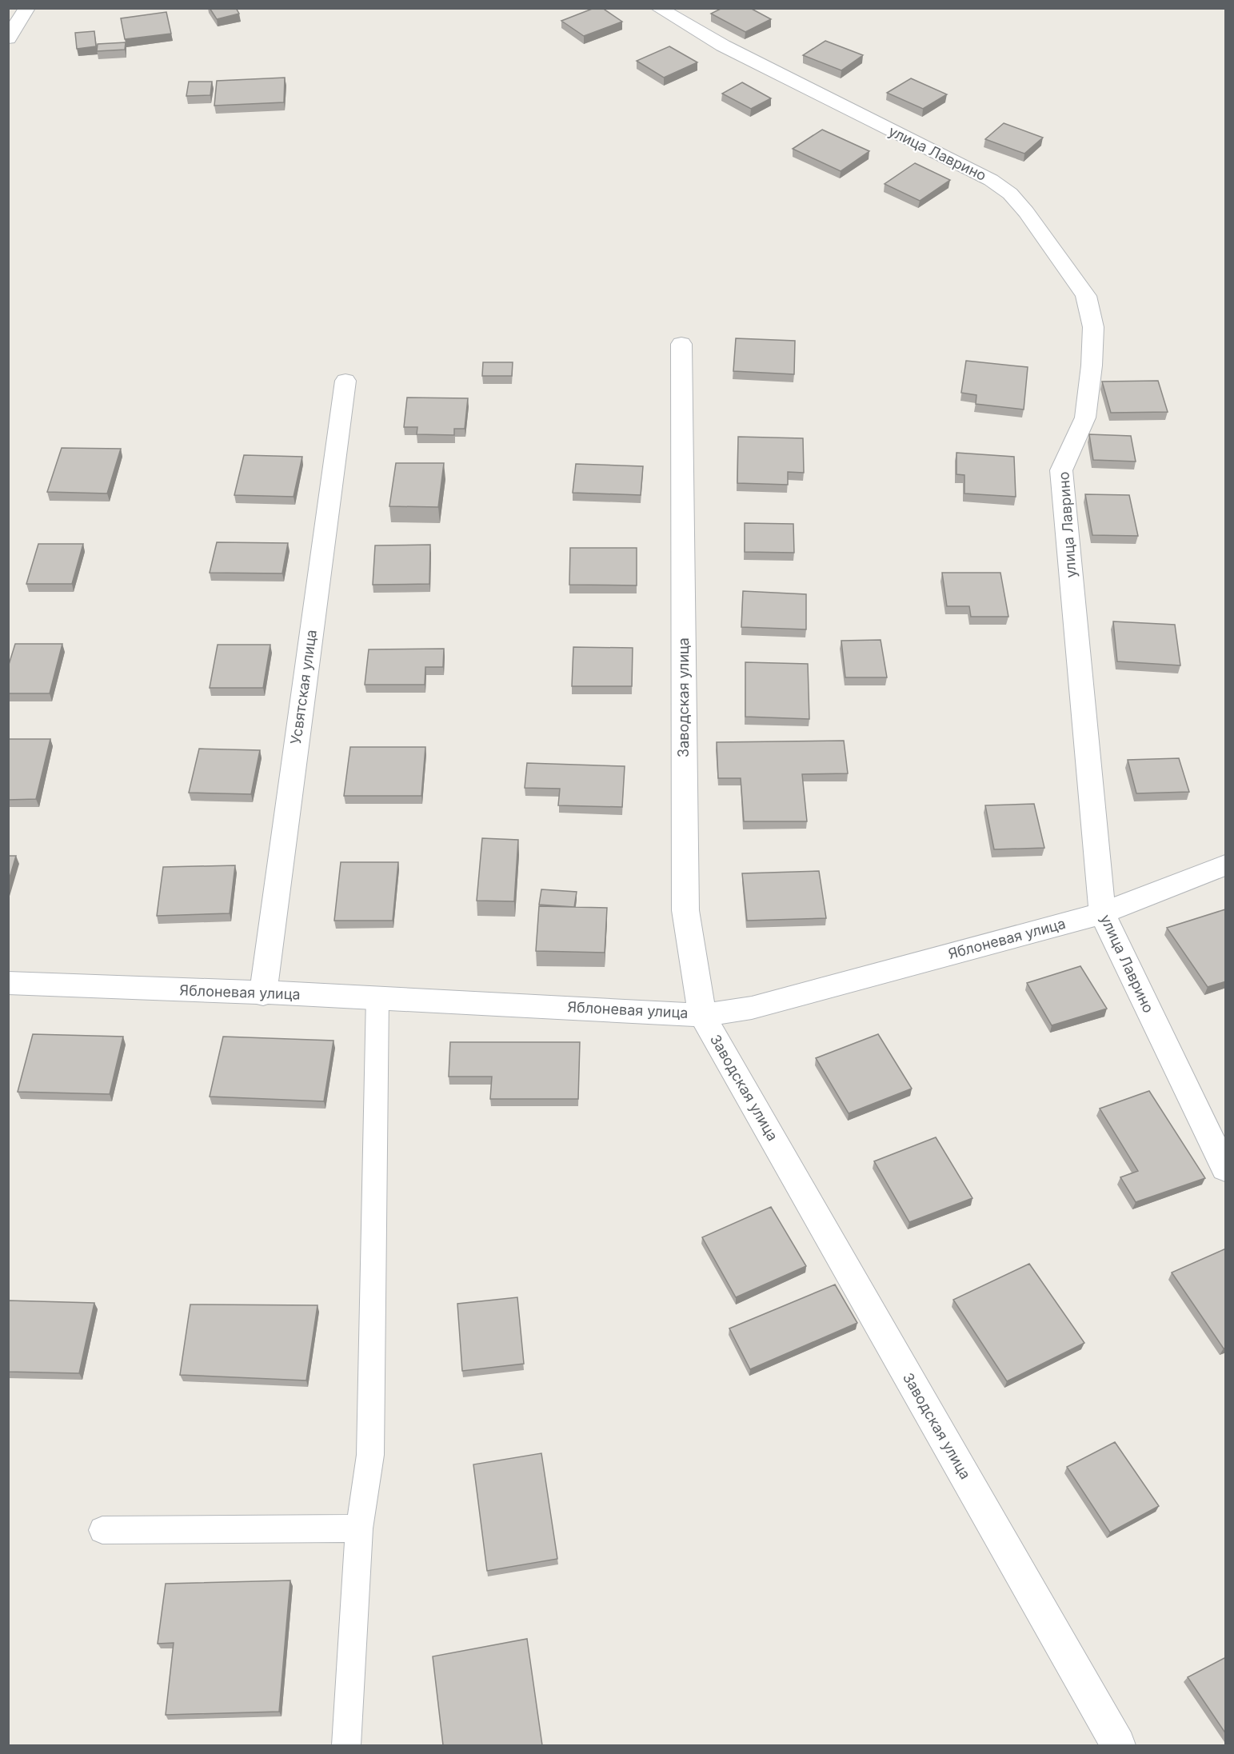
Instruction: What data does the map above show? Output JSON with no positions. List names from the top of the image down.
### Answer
{
  "streets": {
    "street": [
      "улица Лаврино",
      "Усвятская улица",
      "Заводская улица",
      "Яблоневая улица"
    ]
  },
  "crossings": [
    ["улица Лаврино", "Яблоневая улица"],
    ["Усвятская улица", "Яблоневая улица"],
    ["Заводская улица", "Яблоневая улица"]
  ]
}
